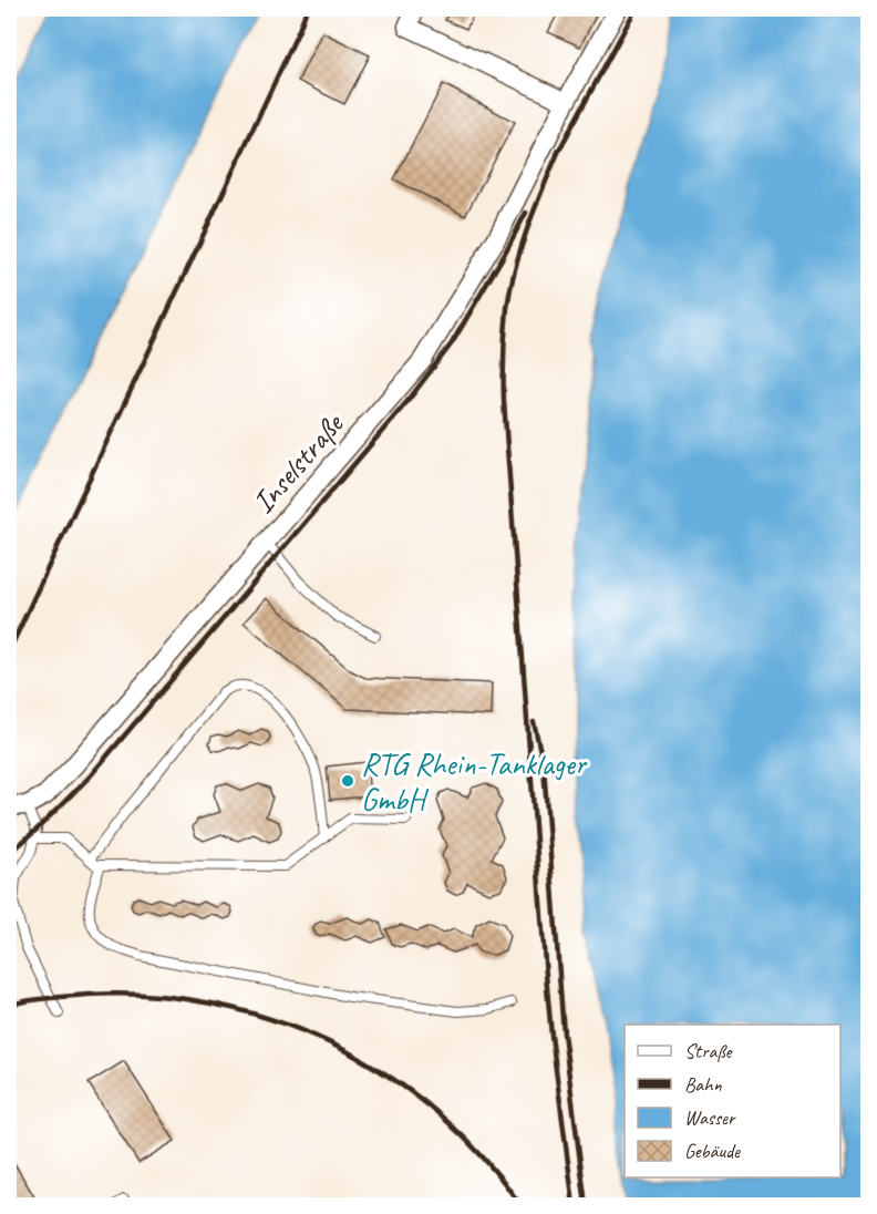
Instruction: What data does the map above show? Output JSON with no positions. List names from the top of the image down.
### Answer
{
  "streets": {
    "street": ["Inselstraße"]
  },
  "places": ["RTG Rhein-Tanklager GmbH"],
  "legend": [
    "Straße",
    "Bahn",
    "Wasser",
    "Gebäude"
  ]
}
